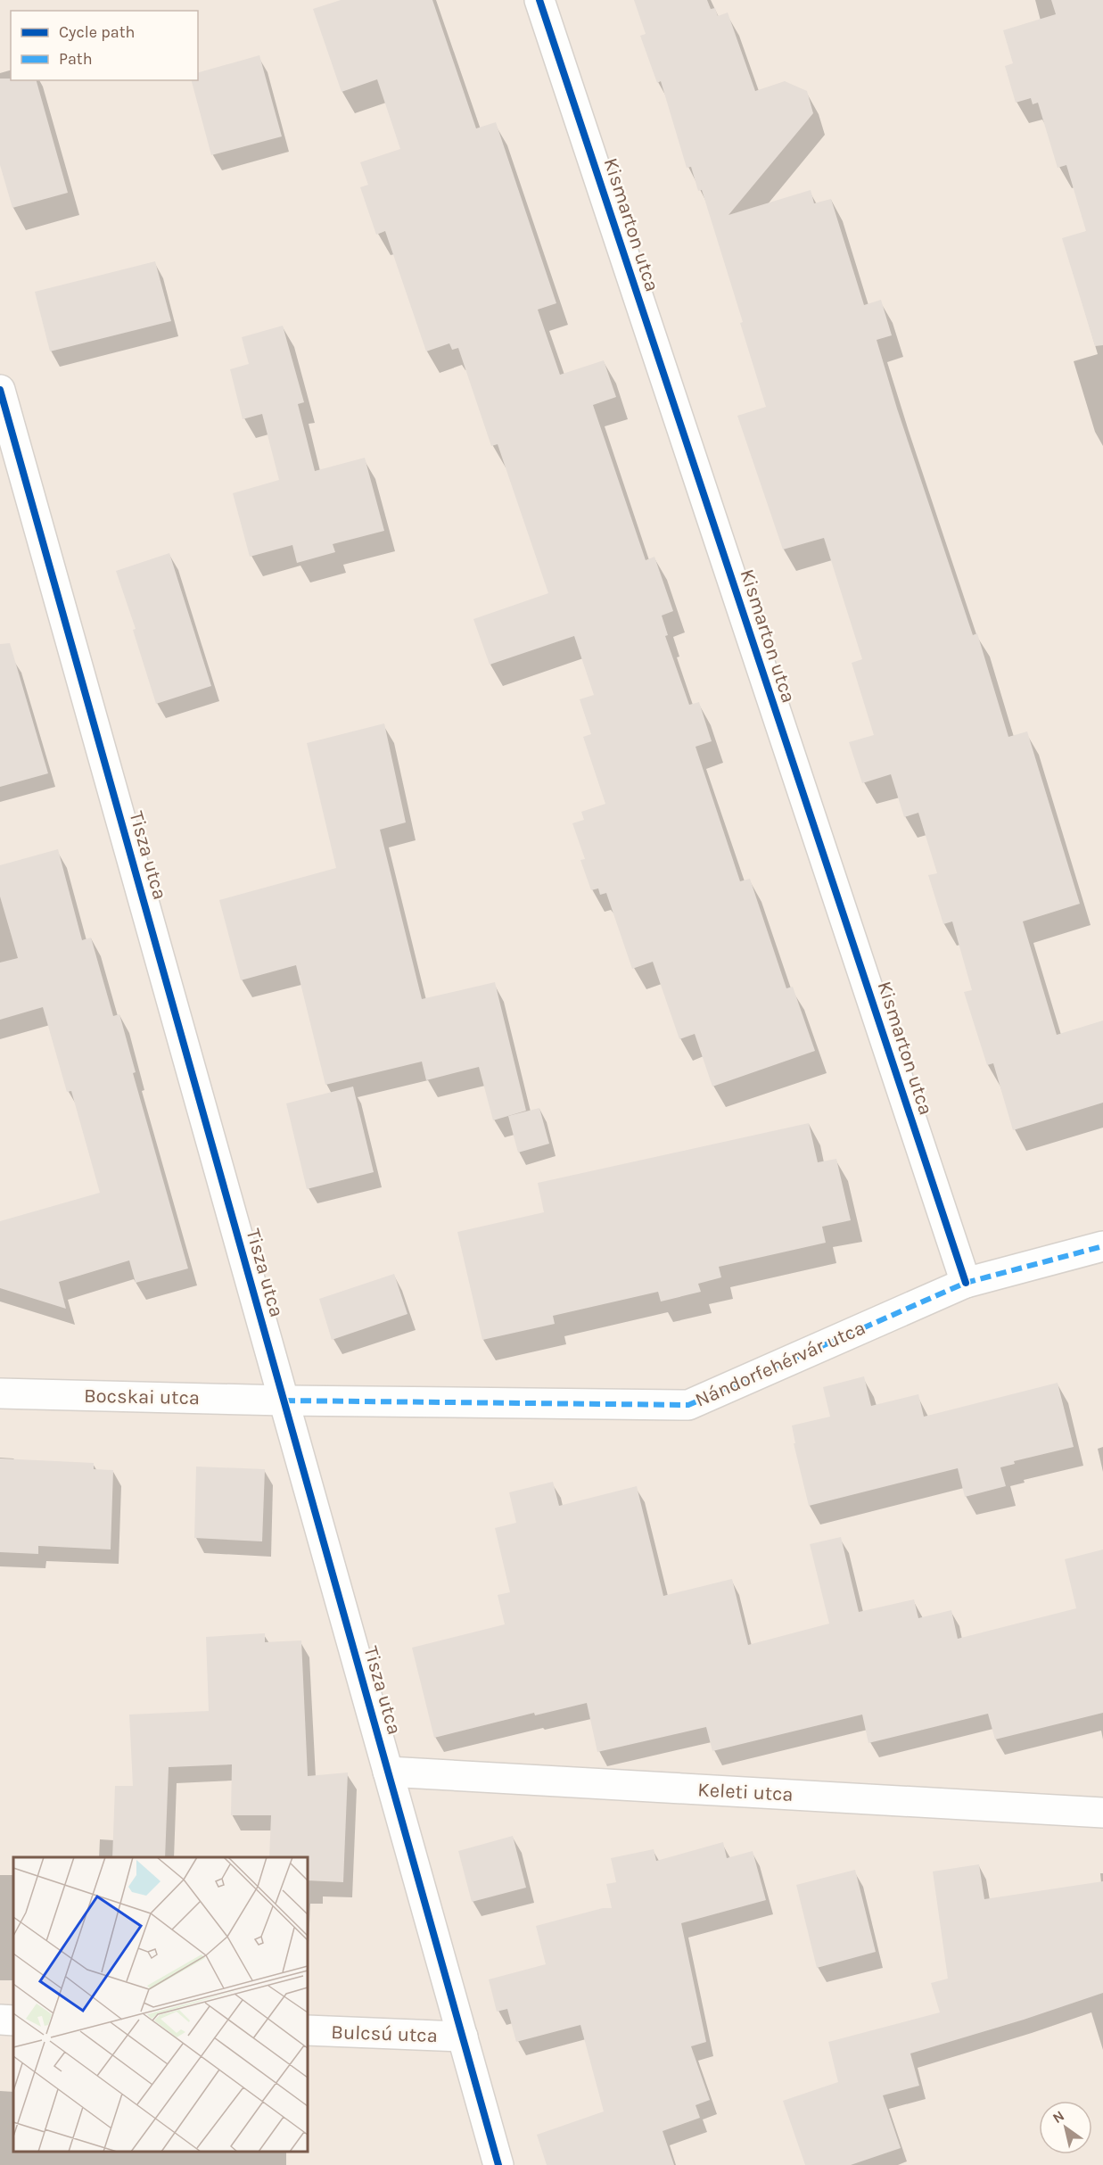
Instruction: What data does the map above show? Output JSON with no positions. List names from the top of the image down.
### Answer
{
  "streets": {
    "street": [
      "Kismarton utca",
      "Tisza utca",
      "Nándorfehérvár utca",
      "Bocskai utca",
      "Keleti utca",
      "Bulcsú utca"
    ]
  },
  "crossings": [
    ["Kismarton utca", "Nándorfehérvár utca"],
    ["Tisza utca", "Nándorfehérvár utca"],
    ["Tisza utca", "Bocskai utca"],
    ["Tisza utca", "Keleti utca"],
    ["Tisza utca", "Bulcsú utca"],
    ["Nándorfehérvár utca", "Bocskai utca"]
  ],
  "legend": ["Cycle path", "Path"],
  "north": "top left"
}
